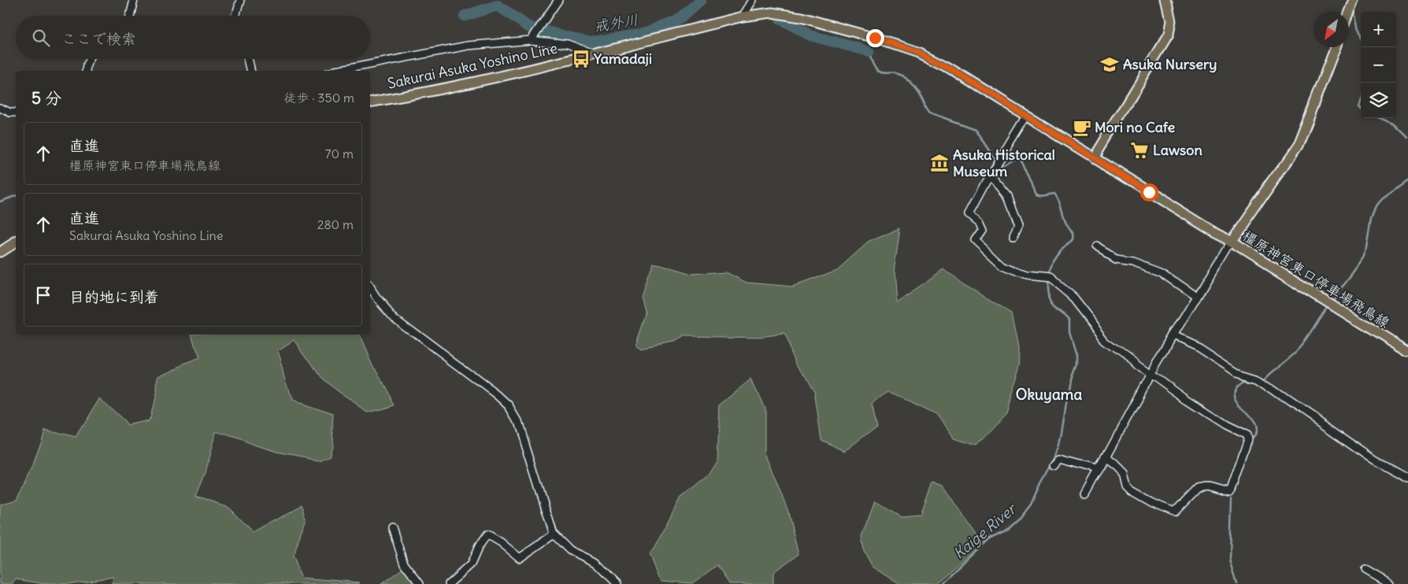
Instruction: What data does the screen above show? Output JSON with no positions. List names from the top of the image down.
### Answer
{
  "streets": {
    "main road": ["Sakurai Asuka Yoshino Line", "橿原神宮東口停車場飛鳥線"]
  },
  "crossings": [
    ["Sakurai Asuka Yoshino Line", "橿原神宮東口停車場飛鳥線"]
  ],
  "districts": ["Okuyama"],
  "water": ["戒外川", "Kaige River"],
  "places": {
    "bus stop": ["Yamadaji"],
    "school or university": ["Asuka Nursery"],
    "cafe": ["Mori no Cafe"],
    "supermarket": ["Lawson"],
    "museum": ["Asuka Historical Museum"]
  },
  "north": "bottom left",
  "page": {
    "map_buttons": ["+", "−"],
    "search": "ここで検索",
    "heading": ["5 分", "徒歩 · 350 m"],
    "list": [
      ["直進", "橿原神宮東口停車場飛鳥線", "70 m"],
      ["直進", "Sakurai Asuka Yoshino Line", "280 m"],
      "目的地に到着"
    ]
  }
}
